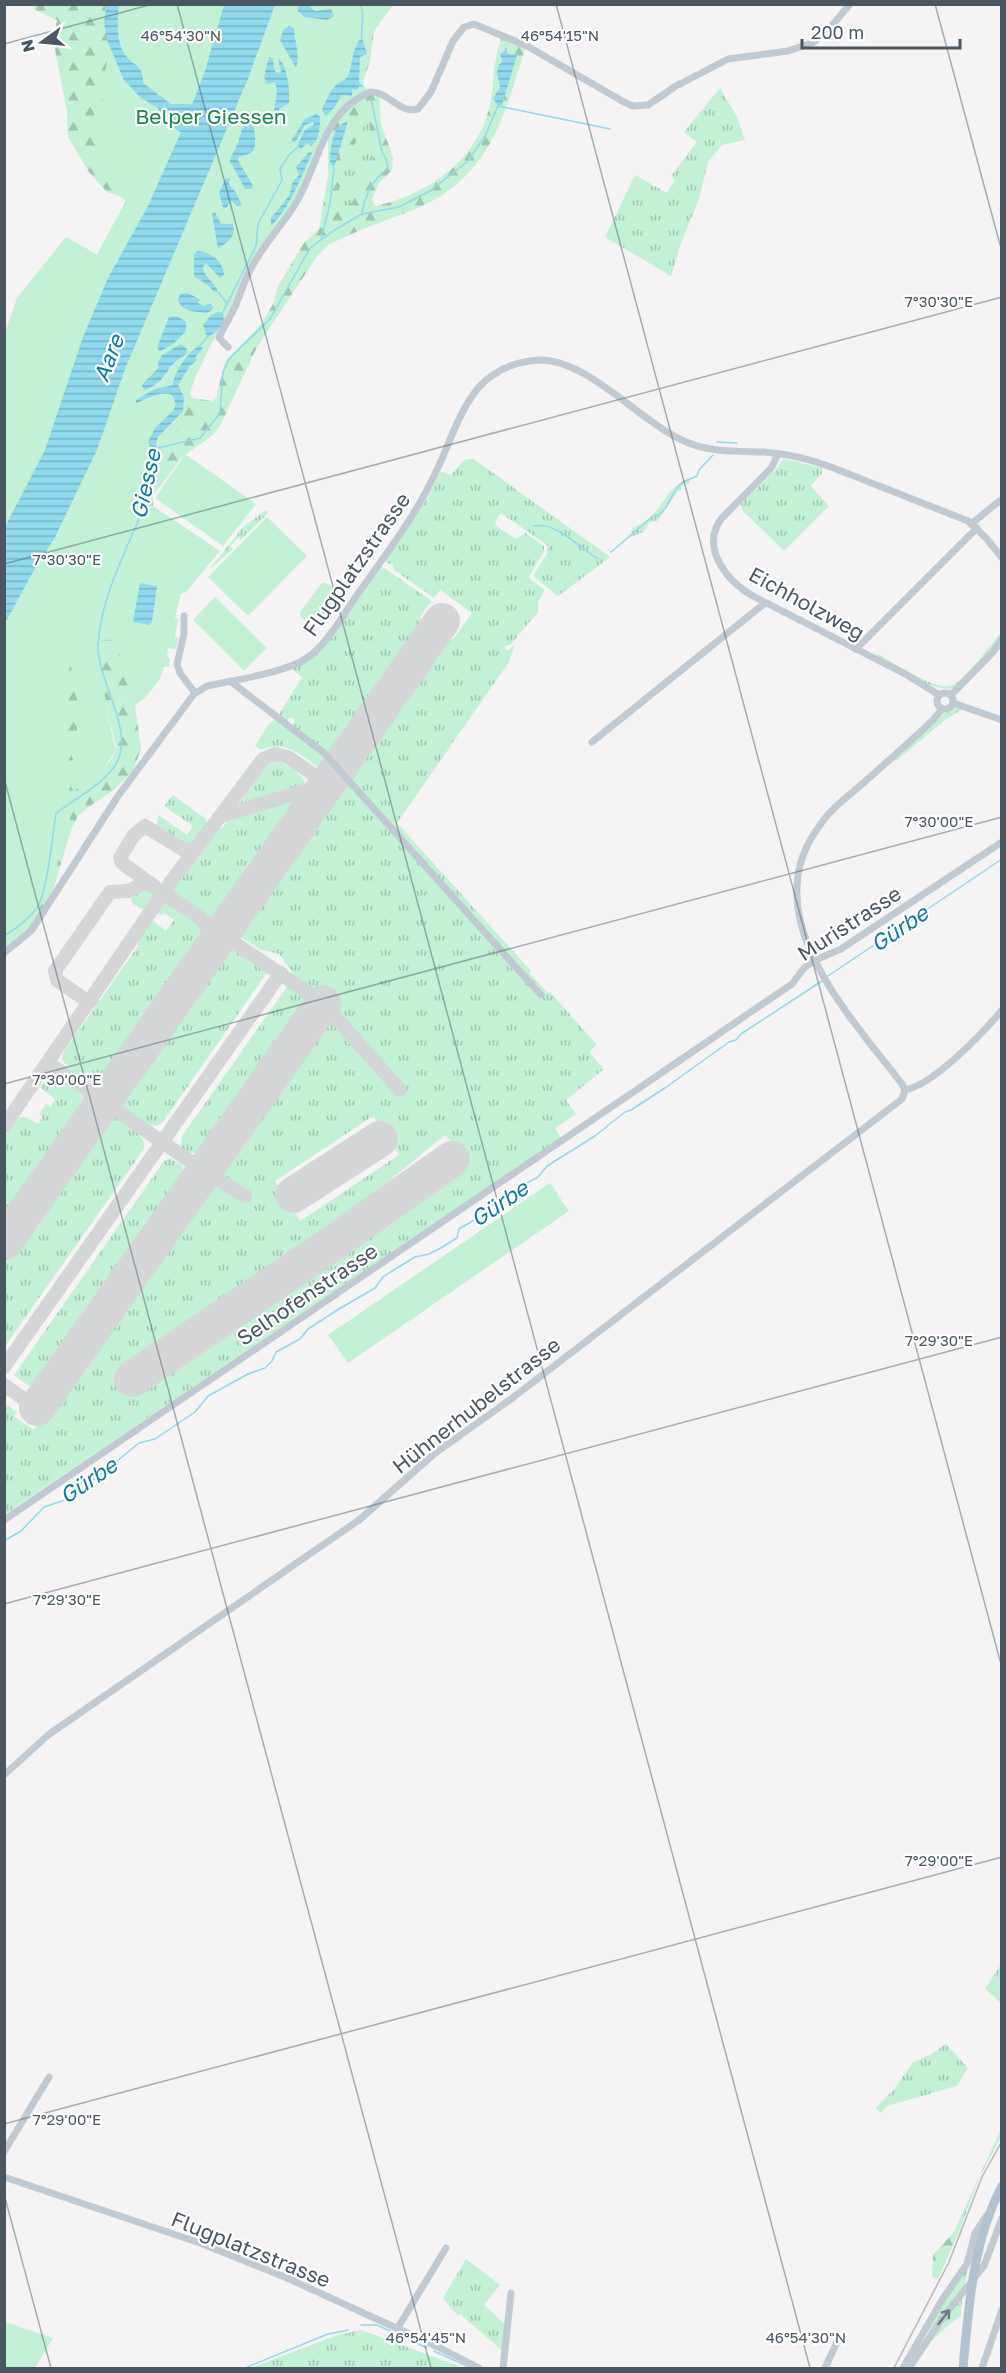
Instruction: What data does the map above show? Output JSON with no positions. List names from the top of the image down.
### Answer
{
  "streets": {
    "street": [
      "Flugplatzstrasse",
      "Eichholzweg",
      "Muristrasse",
      "Selhofenstrasse",
      "Hühnerhubelstrasse"
    ]
  },
  "crossings": [
    ["Flugplatzstrasse", "Eichholzweg"],
    ["Muristrasse", "Selhofenstrasse"]
  ],
  "water": ["Aare", "Giesse", "Gürbe"],
  "parks": ["Belper Giessen"],
  "scale_bar": "200 m",
  "north": "left",
  "coordinates": [
    "46°54'30\"N",
    "46°54'15\"N",
    "7°30'30\"E",
    "7°30'00\"E",
    "7°29'30\"E",
    "7°29'00\"E",
    "46°54'45\"N"
  ]
}
